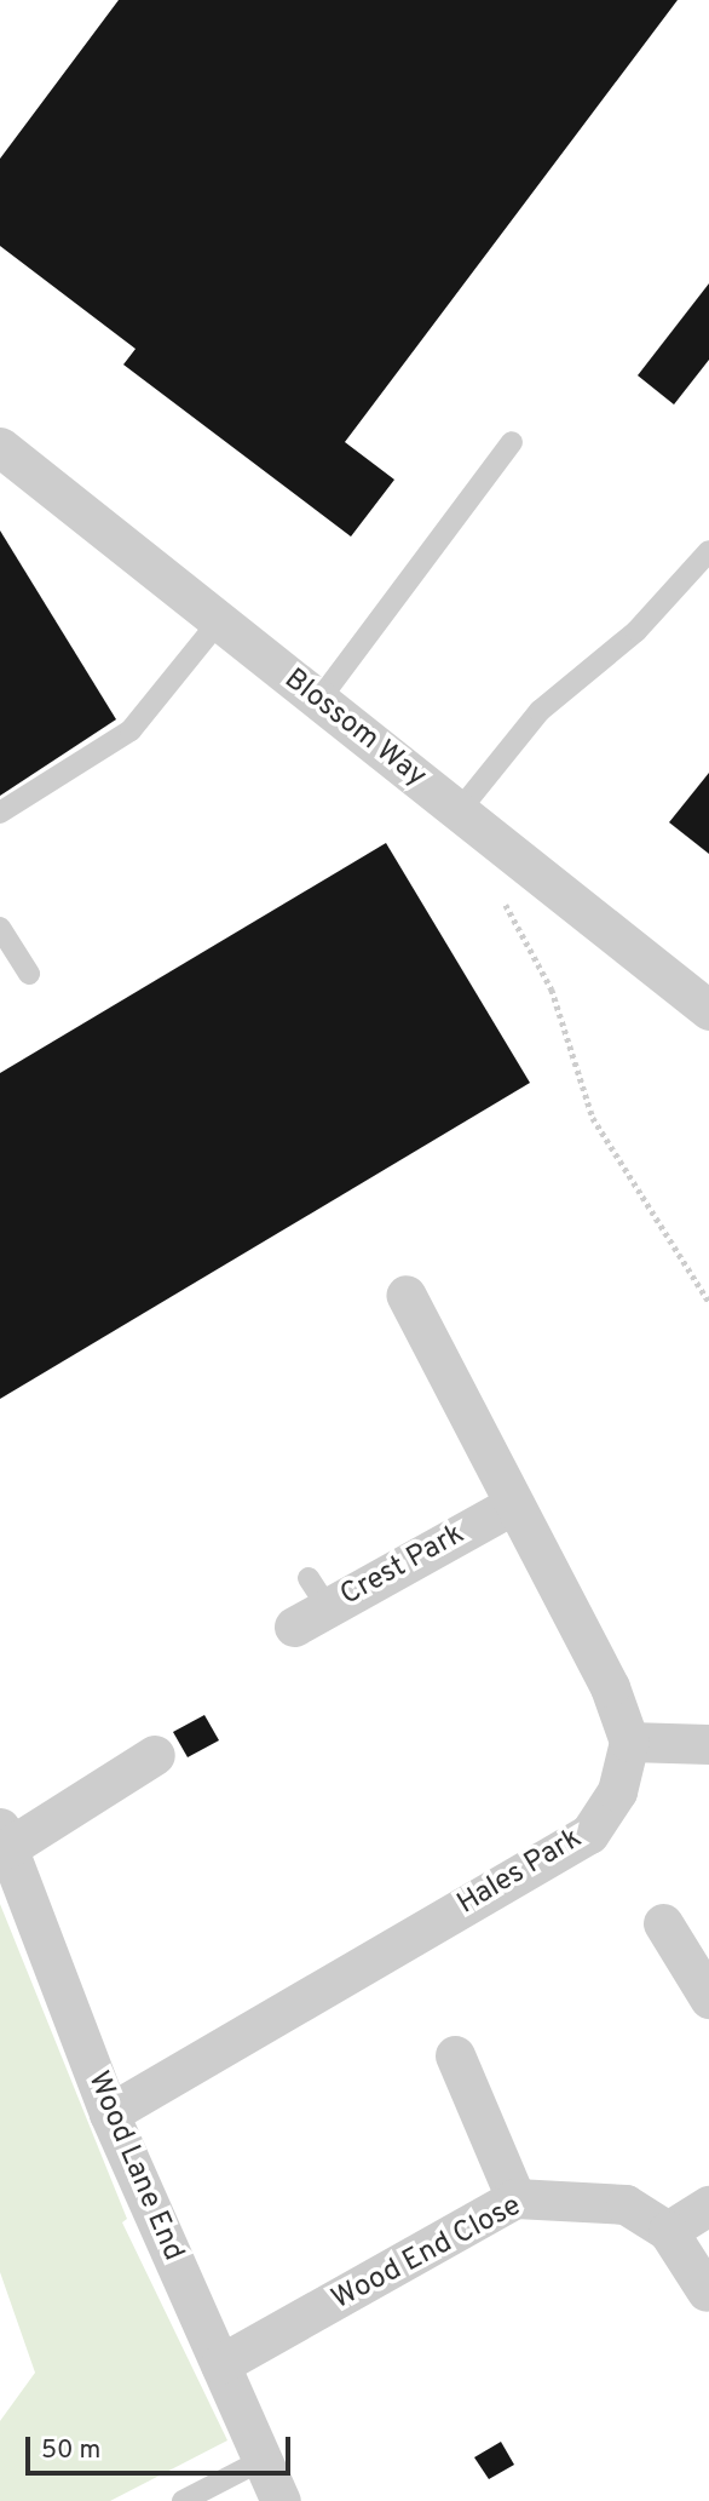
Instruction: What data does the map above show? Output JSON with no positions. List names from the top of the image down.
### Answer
{
  "streets": {
    "street": [
      "Blossom Way",
      "Crest Park",
      "Hales Park",
      "Wood Lane End",
      "Wood End Close"
    ]
  },
  "crossings": [
    ["Hales Park", "Wood Lane End"],
    ["Wood Lane End", "Wood End Close"]
  ],
  "scale_bar": "50 m"
}
